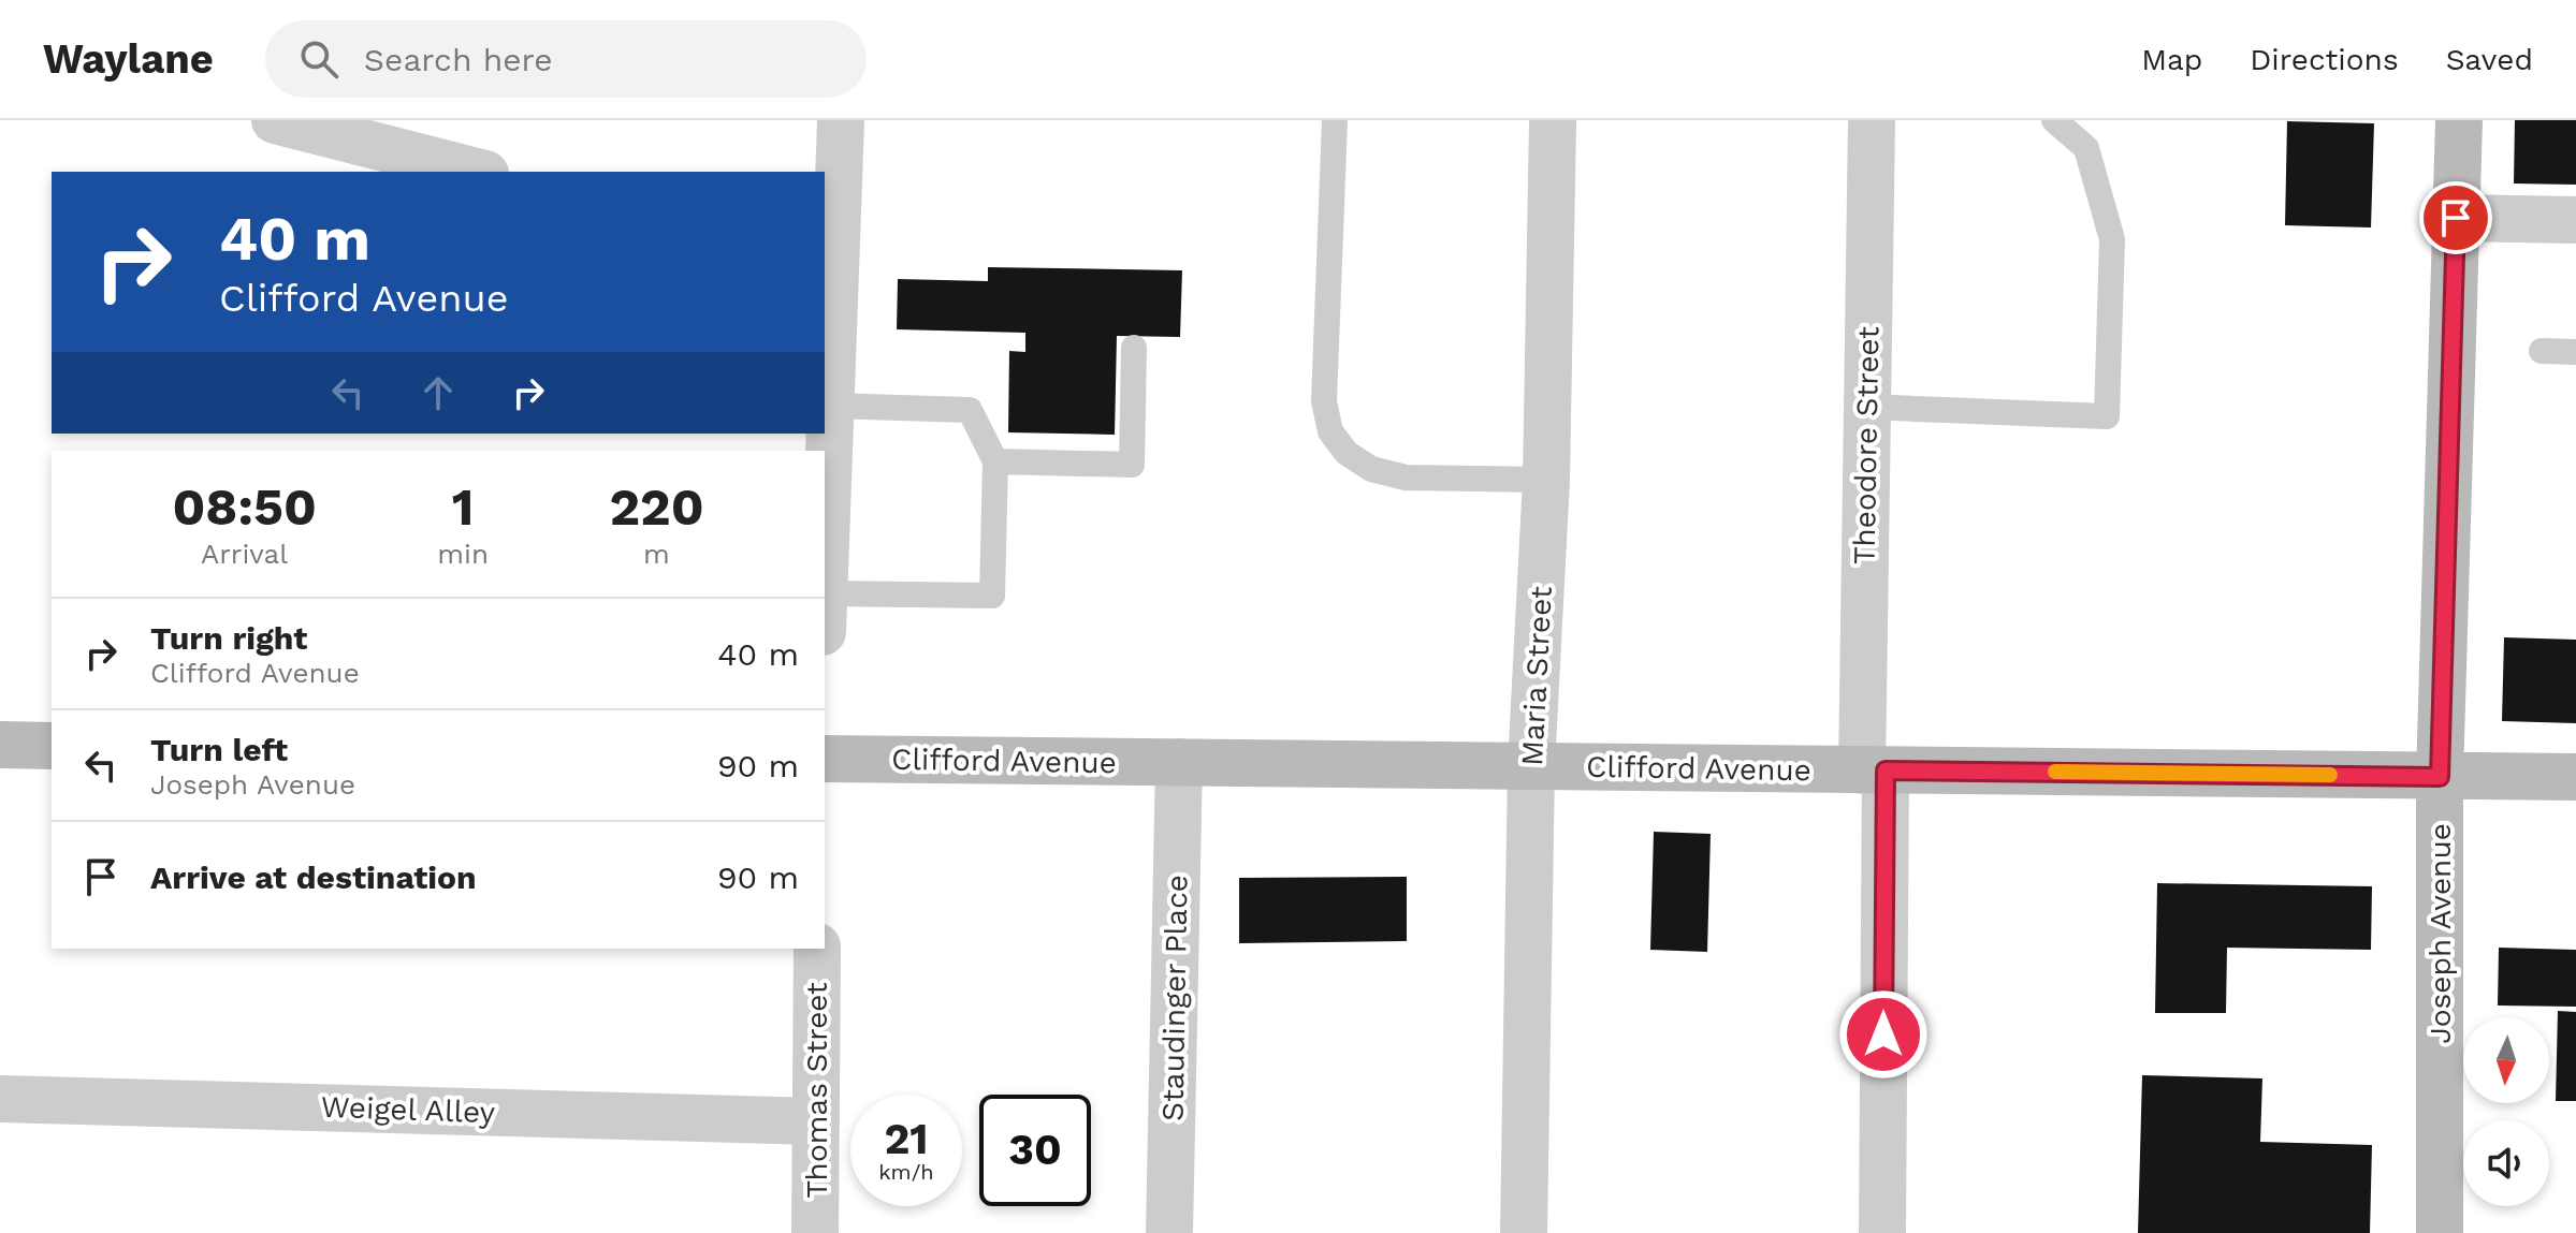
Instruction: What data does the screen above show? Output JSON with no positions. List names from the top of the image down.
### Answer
{
  "streets": {
    "main road": ["Clifford Avenue", "Joseph Avenue"],
    "street": [
      "Theodore Street",
      "Maria Street",
      "Staudinger Place",
      "Thomas Street",
      "Weigel Alley"
    ]
  },
  "crossings": [
    ["Theodore Street", "Clifford Avenue"],
    ["Maria Street", "Clifford Avenue"],
    ["Clifford Avenue", "Joseph Avenue"],
    ["Clifford Avenue", "Staudinger Place"],
    ["Thomas Street", "Weigel Alley"]
  ],
  "north": "bottom",
  "page": {
    "header": "Waylane",
    "search": "Search here",
    "nav": ["Map", "Directions", "Saved"],
    "turn": ["40 m", "Clifford Avenue"],
    "eta": [
      "08:50",
      "Arrival",
      "1",
      "min",
      "220",
      "m"
    ],
    "list": [
      {
        "name": "Turn right",
        "note": "Clifford Avenue",
        "value": "40 m"
      },
      {
        "name": "Turn left",
        "note": "Joseph Avenue",
        "value": "90 m"
      },
      {
        "name": "Arrive at destination",
        "value": "90 m"
      }
    ],
    "speed": "21 km/h",
    "limit": "30"
  }
}
